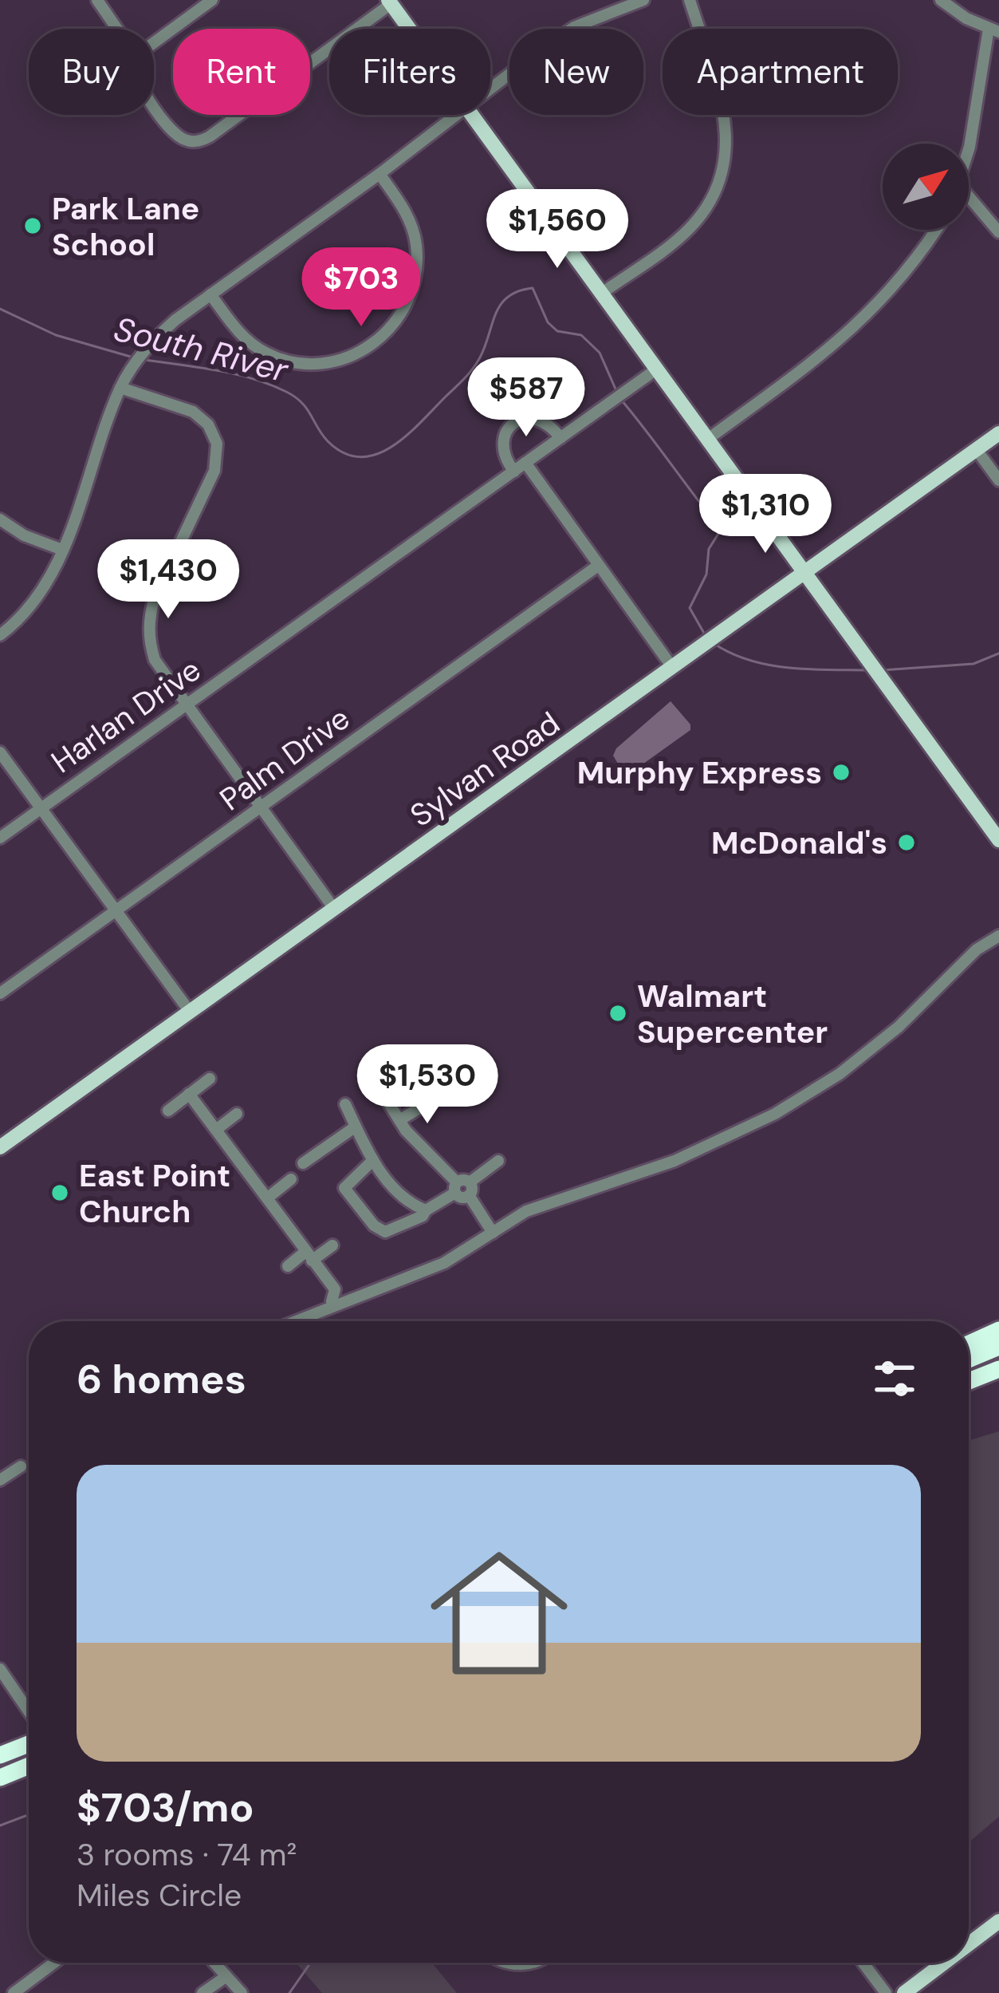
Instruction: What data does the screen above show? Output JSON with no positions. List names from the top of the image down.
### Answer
{
  "streets": {
    "main road": ["Sylvan Road"],
    "street": ["Harlan Drive", "Palm Drive"]
  },
  "water": ["South River"],
  "places": [
    "Park Lane School",
    "Murphy Express",
    "McDonald's",
    "Walmart Supercenter",
    "East Point Church"
  ],
  "north": "top right",
  "page": {
    "chip": [
      "Buy",
      "Rent",
      "Filters",
      "New",
      "Apartment"
    ],
    "price": [
      "$1,560",
      "$703",
      "$587",
      "$1,310",
      "$1,430",
      "$1,530"
    ],
    "heading": "6 homes",
    "list": [
      {
        "name": "$703/mo",
        "note": "3 rooms · 74 m² · Miles Circle"
      }
    ]
  }
}
